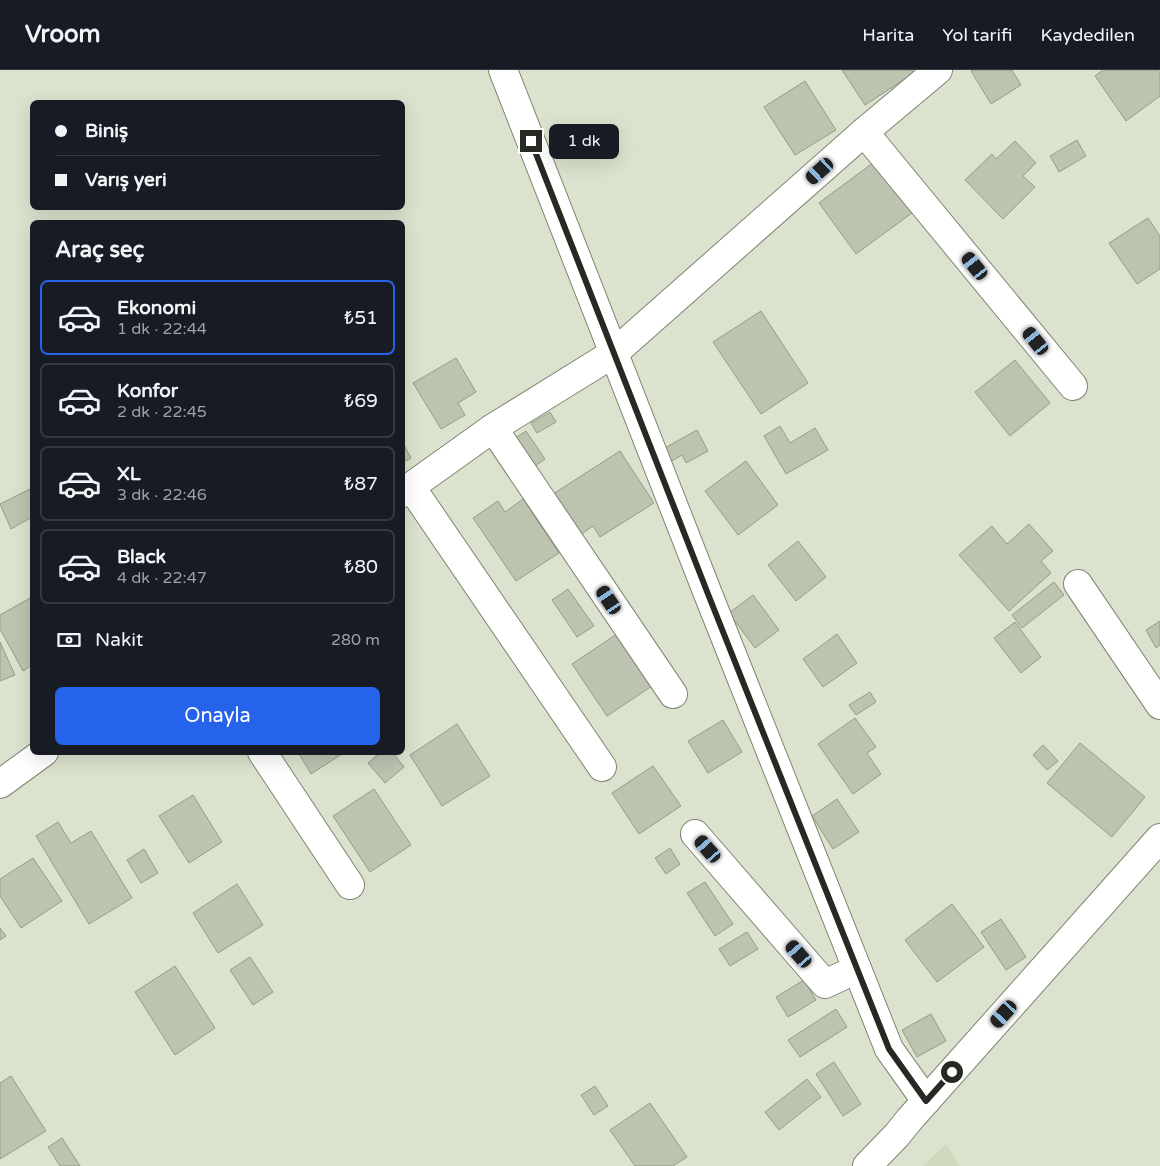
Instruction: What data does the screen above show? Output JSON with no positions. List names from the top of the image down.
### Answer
{
  "page": {
    "header": "Vroom",
    "nav": ["Harita", "Yol tarifi", "Kaydedilen"],
    "banner": ["Biniş", "Varış yeri"],
    "bubble": "1 dk",
    "heading": "Araç seç",
    "list": [
      {
        "name": "Ekonomi",
        "note": "1 dk · 22:44",
        "value": "₺51"
      },
      {
        "name": "Konfor",
        "note": "2 dk · 22:45",
        "value": "₺69"
      },
      {
        "name": "XL",
        "note": "3 dk · 22:46",
        "value": "₺87"
      },
      {
        "name": "Black",
        "note": "4 dk · 22:47",
        "value": "₺80"
      }
    ],
    "pay": ["Nakit", "280 m"],
    "buttons": "Onayla"
  }
}
